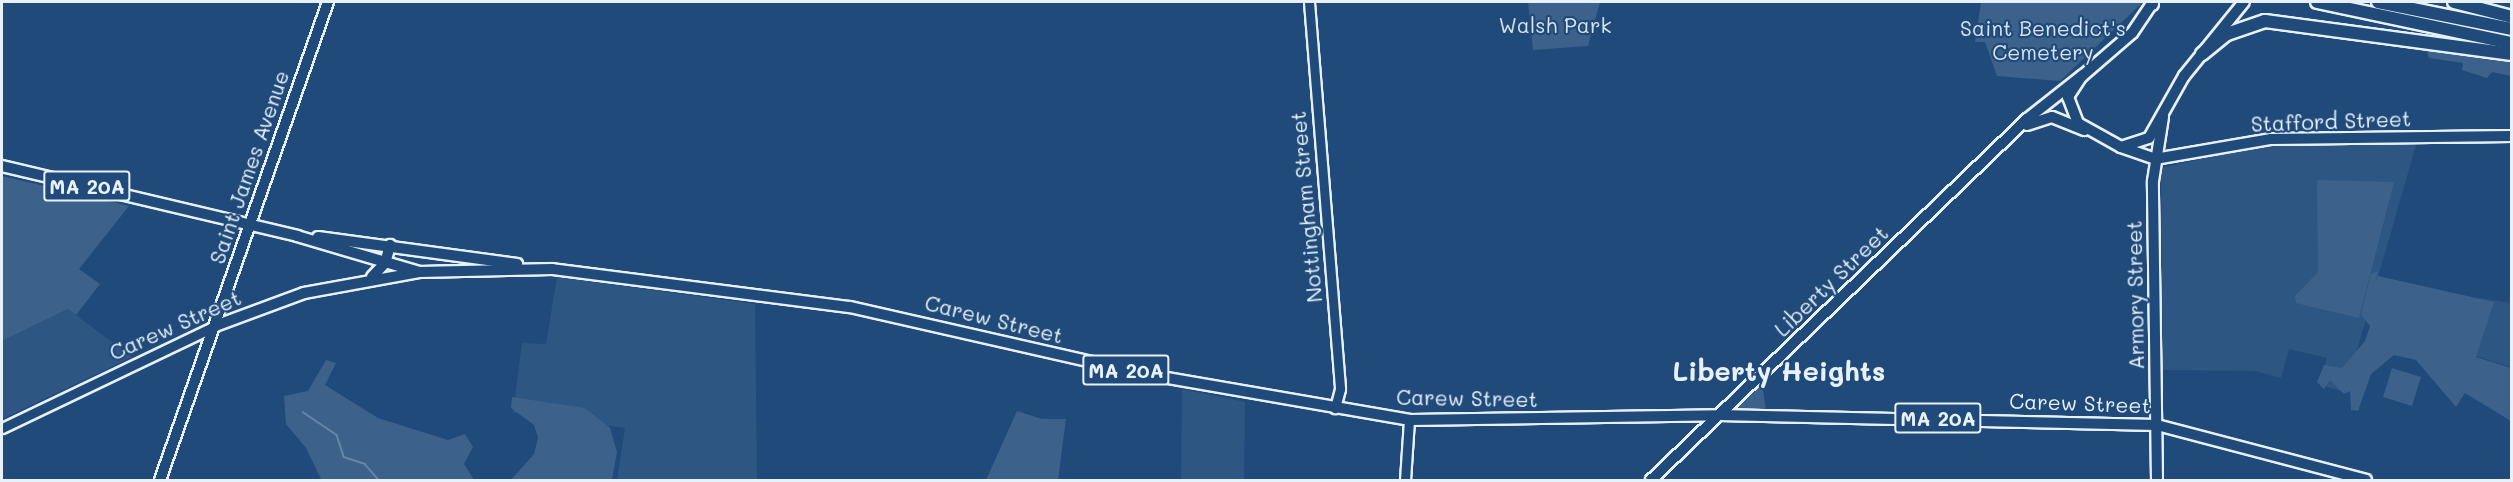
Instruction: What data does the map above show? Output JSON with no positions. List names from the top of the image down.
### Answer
{
  "streets": {
    "main road": [
      "Stafford Street",
      "Saint James Avenue",
      "MA 20A",
      "Liberty Street",
      "Armory Street",
      "Carew Street"
    ],
    "street": ["Nottingham Street"]
  },
  "crossings": [
    ["Stafford Street", "Liberty Street"],
    ["Stafford Street", "Armory Street"],
    ["Saint James Avenue", "MA 20A"],
    ["Saint James Avenue", "Carew Street"],
    ["MA 20A", "Carew Street"],
    ["Nottingham Street", "Carew Street"],
    ["Liberty Street", "Carew Street"],
    ["Armory Street", "Carew Street"]
  ],
  "districts": ["Liberty Heights"],
  "parks": ["Walsh Park", "Saint Benedict's Cemetery"]
}
